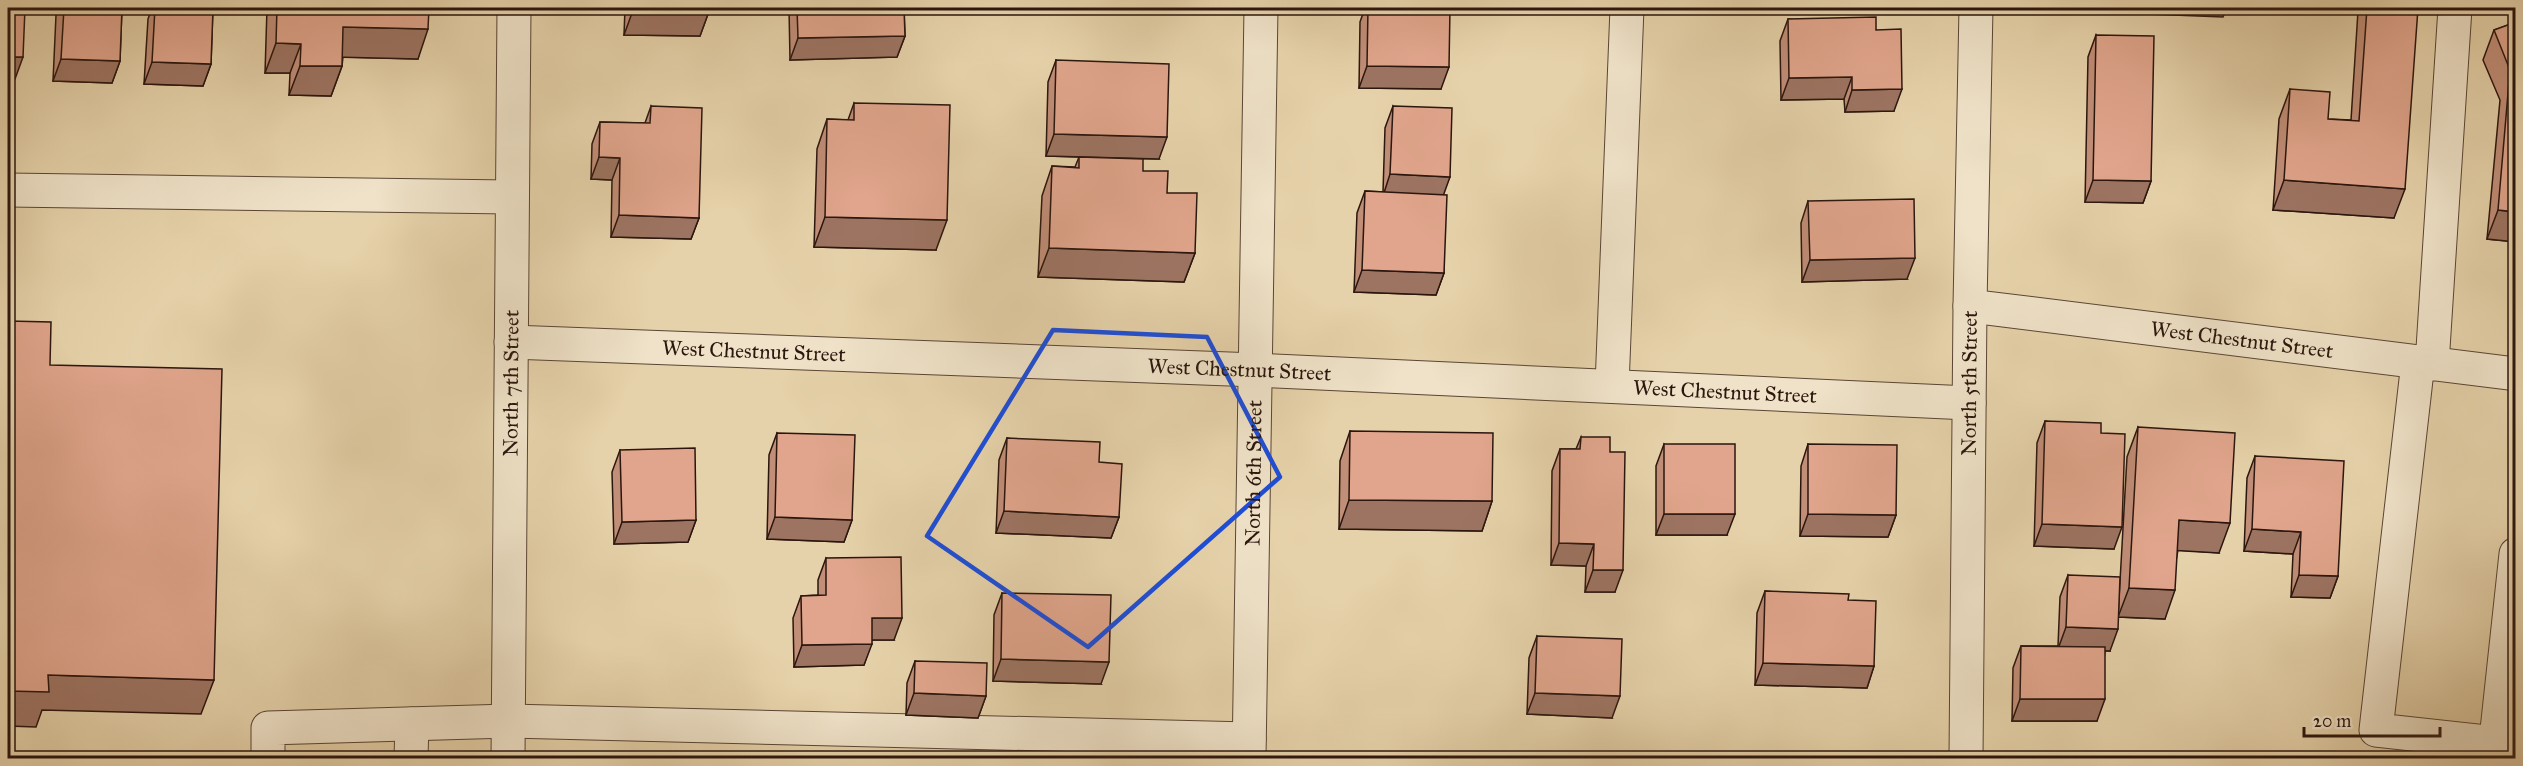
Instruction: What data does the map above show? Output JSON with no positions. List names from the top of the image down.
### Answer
{
  "streets": {
    "street": [
      "West Chestnut Street",
      "North 7th Street",
      "North 5th Street",
      "North 6th Street"
    ]
  },
  "crossings": [
    ["West Chestnut Street", "North 7th Street"],
    ["West Chestnut Street", "North 5th Street"],
    ["West Chestnut Street", "North 6th Street"]
  ],
  "scale_bar": "20 m"
}
